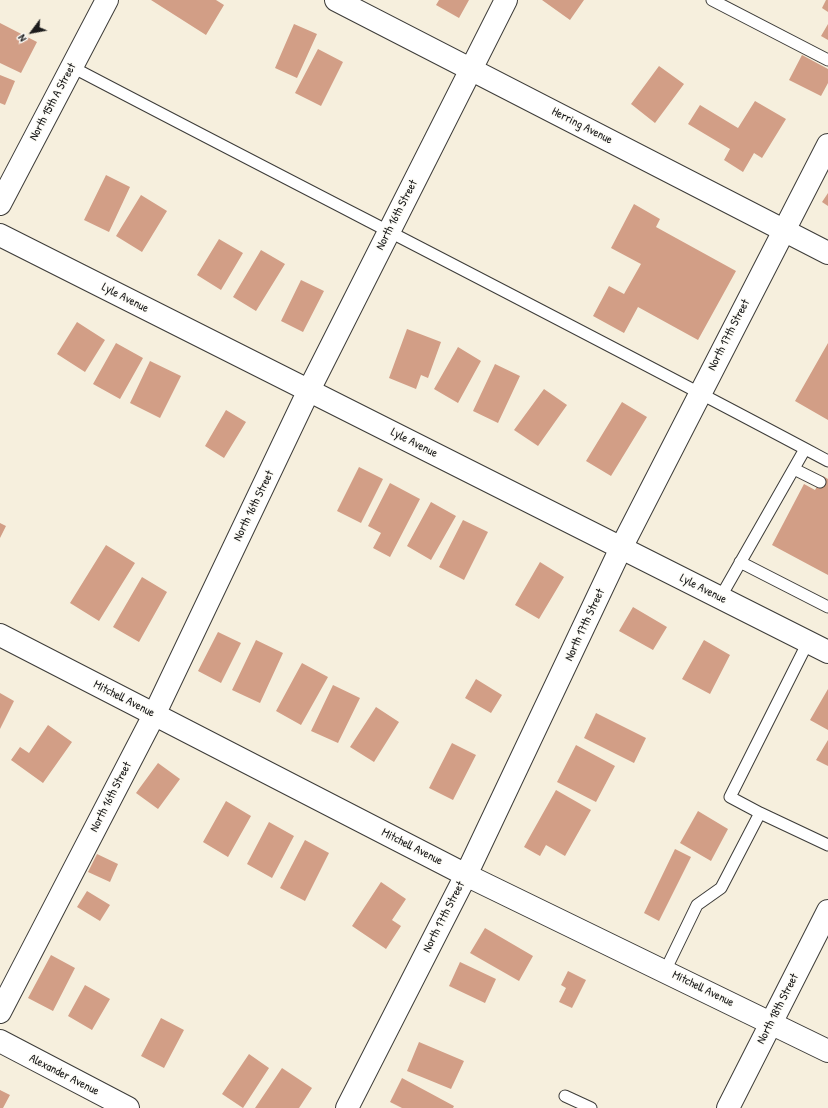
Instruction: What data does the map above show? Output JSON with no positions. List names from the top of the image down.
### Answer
{
  "streets": {
    "street": [
      "North 15th A Street",
      "Herring Avenue",
      "North 16th Street",
      "Lyle Avenue",
      "North 17th Street",
      "Mitchell Avenue",
      "North 18th Street",
      "Alexander Avenue"
    ]
  },
  "crossings": [
    ["Herring Avenue", "North 16th Street"],
    ["Herring Avenue", "North 17th Street"],
    ["North 16th Street", "Lyle Avenue"],
    ["North 16th Street", "Mitchell Avenue"],
    ["Lyle Avenue", "North 17th Street"],
    ["North 17th Street", "Mitchell Avenue"],
    ["Mitchell Avenue", "North 18th Street"]
  ],
  "north": "bottom left"
}
